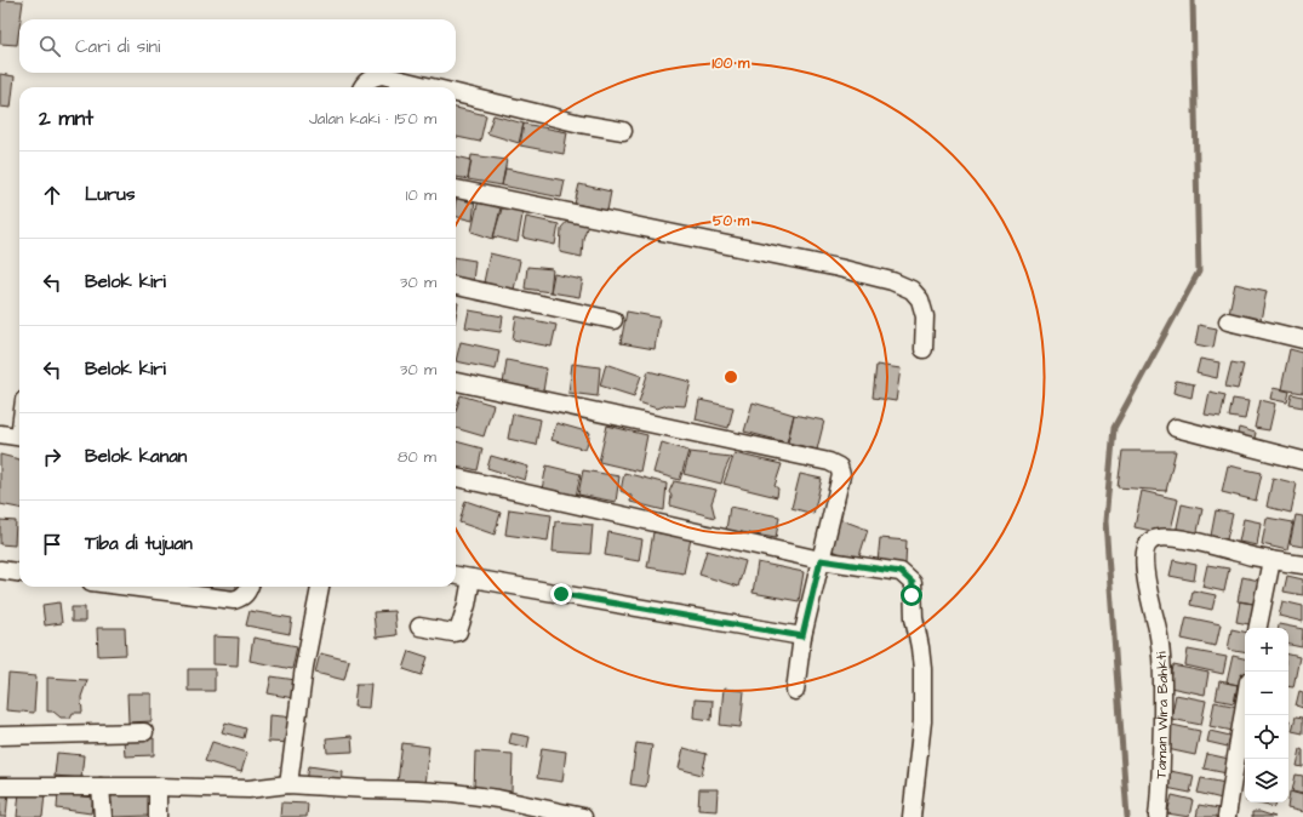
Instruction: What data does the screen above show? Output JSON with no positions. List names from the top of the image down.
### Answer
{
  "streets": {
    "street": ["Taman Wira Bahkti"]
  },
  "page": {
    "search": "Cari di sini",
    "heading": ["2 mnt", "Jalan kaki · 150 m"],
    "list": [
      ["Lurus", "10 m"],
      ["Belok kiri", "30 m"],
      ["Belok kiri", "30 m"],
      ["Belok kanan", "80 m"],
      "Tiba di tujuan"
    ],
    "map_buttons": ["+", "−"]
  },
  "rings": ["100 m", "50 m"]
}
